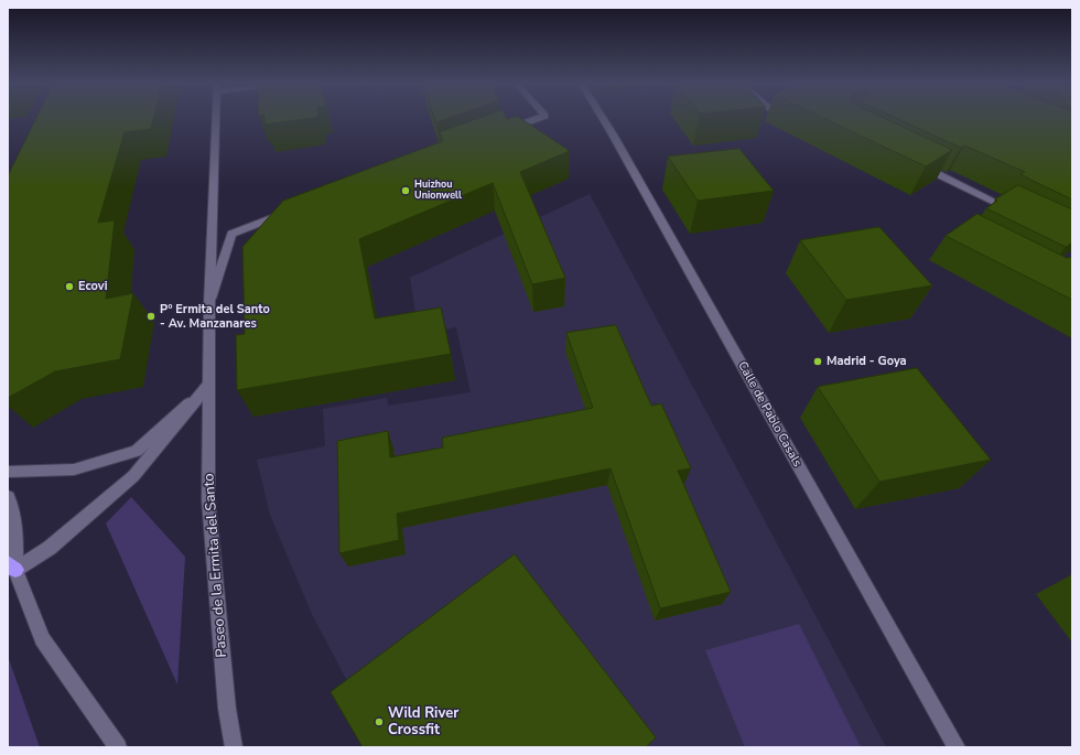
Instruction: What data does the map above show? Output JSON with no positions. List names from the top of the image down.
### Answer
{
  "streets": {
    "street": ["Calle de Pablo Casals", "Paseo de la Ermita del Santo"]
  },
  "places": [
    "Huizhou Unionwell",
    "Ecovi",
    "Pº Ermita del Santo - Av. Manzanares",
    "Madrid - Goya",
    "Wild River Crossfit"
  ]
}
